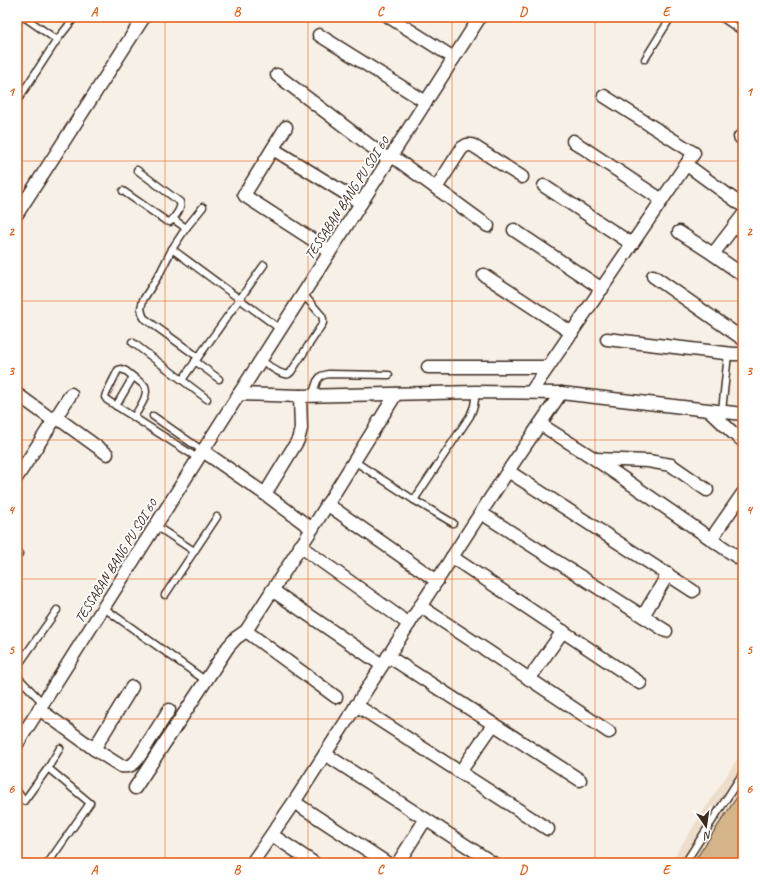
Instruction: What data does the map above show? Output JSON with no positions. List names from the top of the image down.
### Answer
{
  "streets": {
    "street": ["TESSABAN BANG PU SOI 60"]
  },
  "north": "bottom",
  "grid": {
    "columns": [
      "A",
      "B",
      "C",
      "D",
      "E"
    ],
    "rows": [
      "1",
      "2",
      "3",
      "4",
      "5",
      "6"
    ]
  }
}
